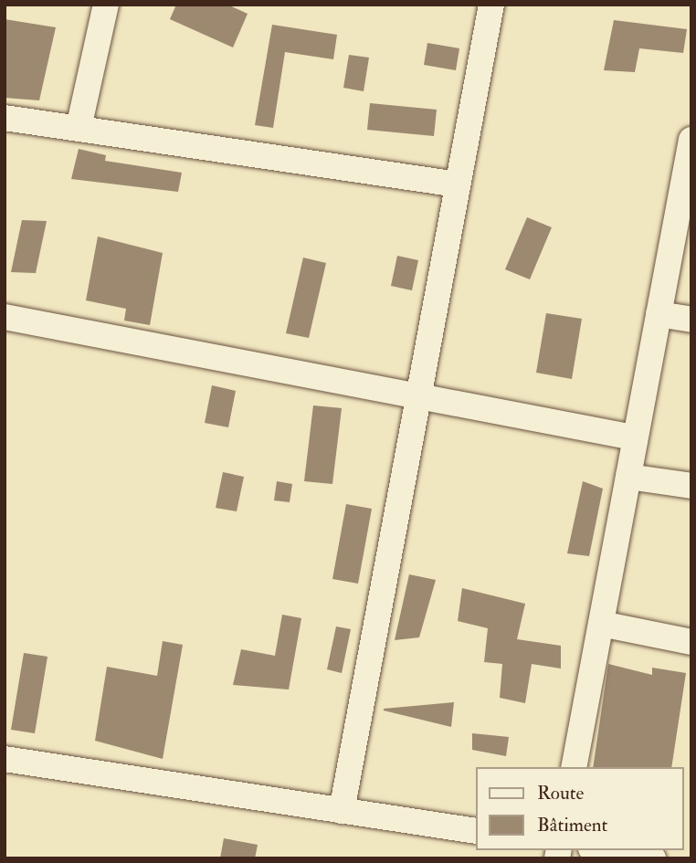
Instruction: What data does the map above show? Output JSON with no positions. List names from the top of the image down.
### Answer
{
  "legend": ["Route", "Bâtiment"]
}
